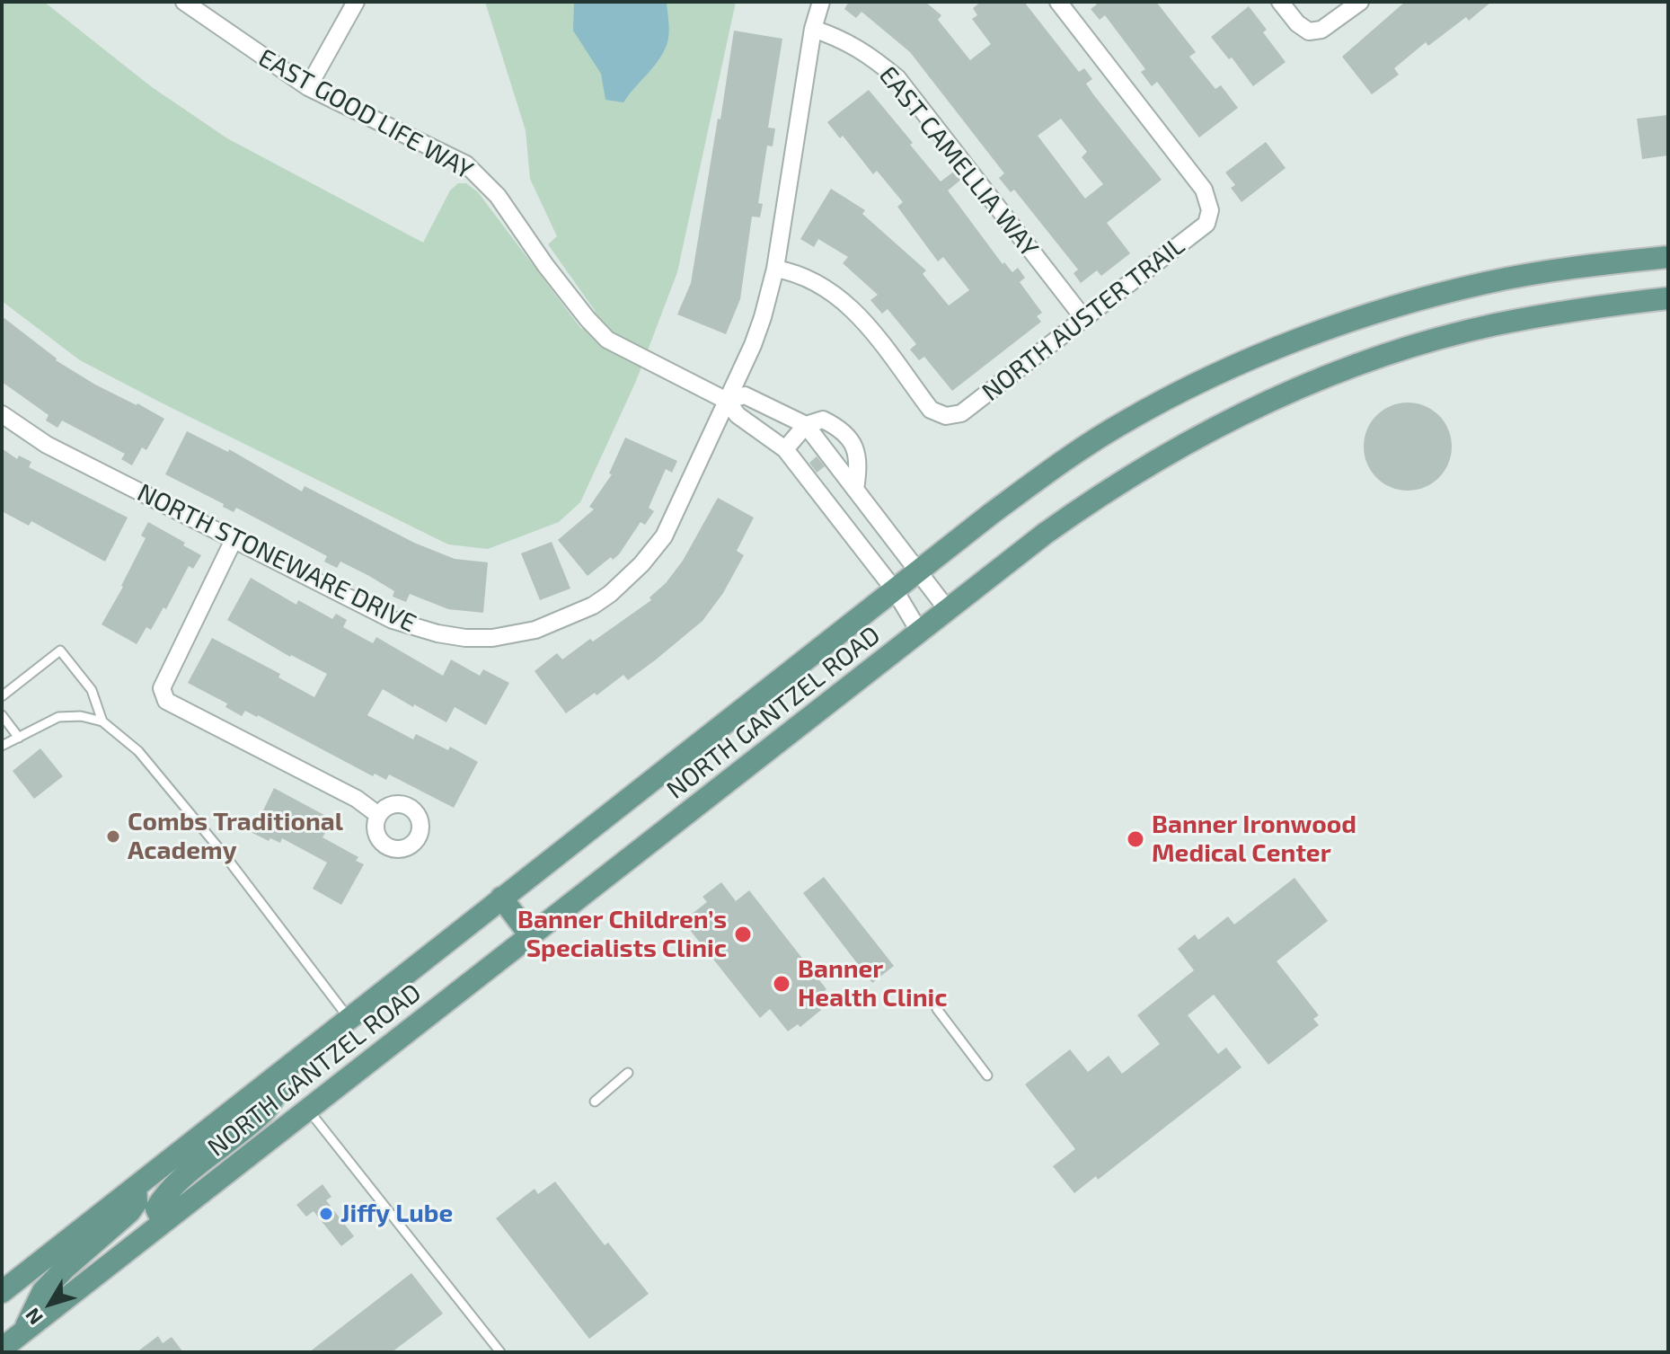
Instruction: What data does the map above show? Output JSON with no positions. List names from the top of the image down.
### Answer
{
  "streets": {
    "main road": ["NORTH GANTZEL ROAD"],
    "street": [
      "EAST GOOD LIFE WAY",
      "EAST CAMELLIA WAY",
      "NORTH AUSTER TRAIL",
      "NORTH STONEWARE DRIVE"
    ]
  },
  "crossings": [
    ["EAST GOOD LIFE WAY", "NORTH STONEWARE DRIVE"],
    ["EAST GOOD LIFE WAY", "NORTH GANTZEL ROAD"],
    ["EAST CAMELLIA WAY", "NORTH AUSTER TRAIL"],
    ["EAST CAMELLIA WAY", "NORTH STONEWARE DRIVE"],
    ["NORTH AUSTER TRAIL", "NORTH STONEWARE DRIVE"]
  ],
  "places": [
    "Combs Traditional Academy",
    "Banner Ironwood Medical Center",
    "Banner Children’s Specialists Clinic",
    "Banner Health Clinic",
    "Jiffy Lube"
  ],
  "north": "bottom left"
}
